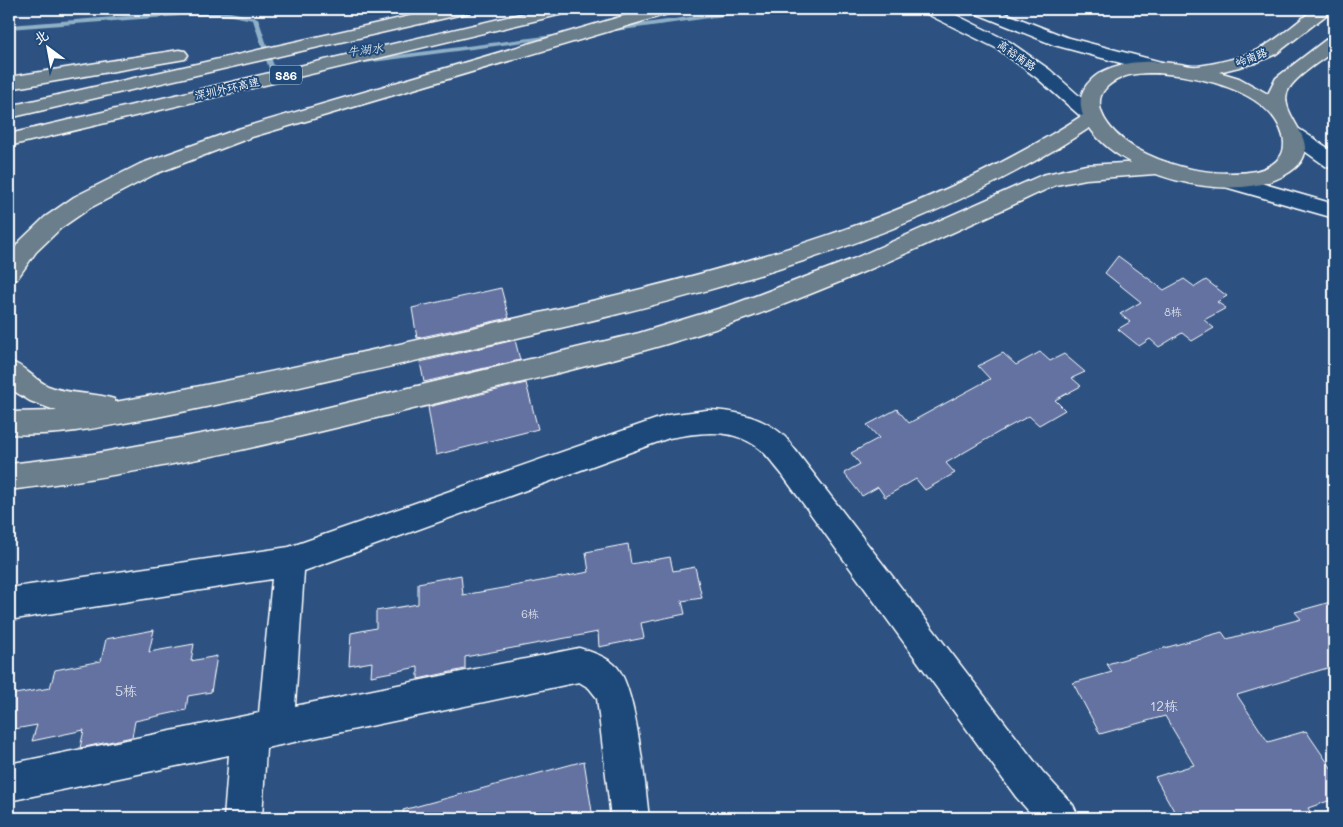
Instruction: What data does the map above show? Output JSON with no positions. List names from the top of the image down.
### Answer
{
  "streets": {
    "main road": ["岭南路", "S86", "深圳外环高速"],
    "street": ["高裕南路"]
  },
  "water": ["牛湖水"],
  "house_numbers": [
    "8栋",
    "6栋",
    "5栋",
    "12栋"
  ],
  "north": "top left"
}
